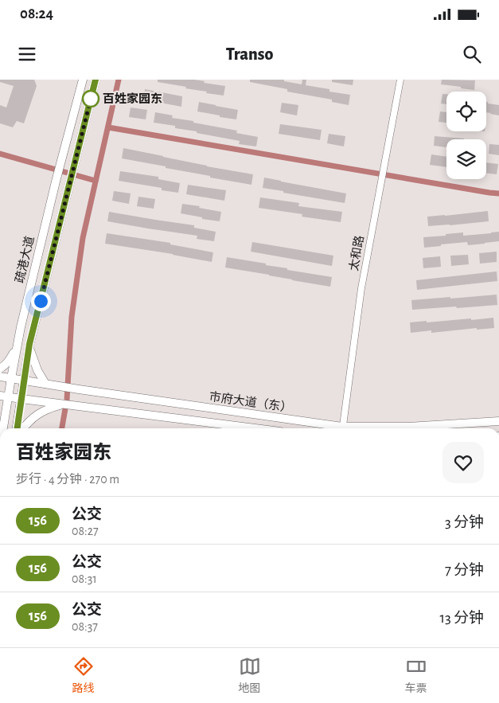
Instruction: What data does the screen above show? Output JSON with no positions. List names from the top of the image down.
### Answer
{
  "streets": {
    "main road": ["疏港大道", "市府大道（东）"],
    "street": ["太和路"]
  },
  "crossings": [
    ["疏港大道", "市府大道（东）"]
  ],
  "places": ["百姓家园东"],
  "lines": ["bus line 156"],
  "page": {
    "status": "08:24",
    "header": "Transo",
    "heading": ["百姓家园东", "步行 · 4 分钟 · 270 m"],
    "list": [
      {
        "mark": "156",
        "name": "公交",
        "note": "08:27",
        "value": "3 分钟"
      },
      {
        "mark": "156",
        "name": "公交",
        "note": "08:31",
        "value": "7 分钟"
      },
      {
        "mark": "156",
        "name": "公交",
        "note": "08:37",
        "value": "13 分钟"
      }
    ],
    "tabs": ["路线", "地图", "车票"]
  }
}
